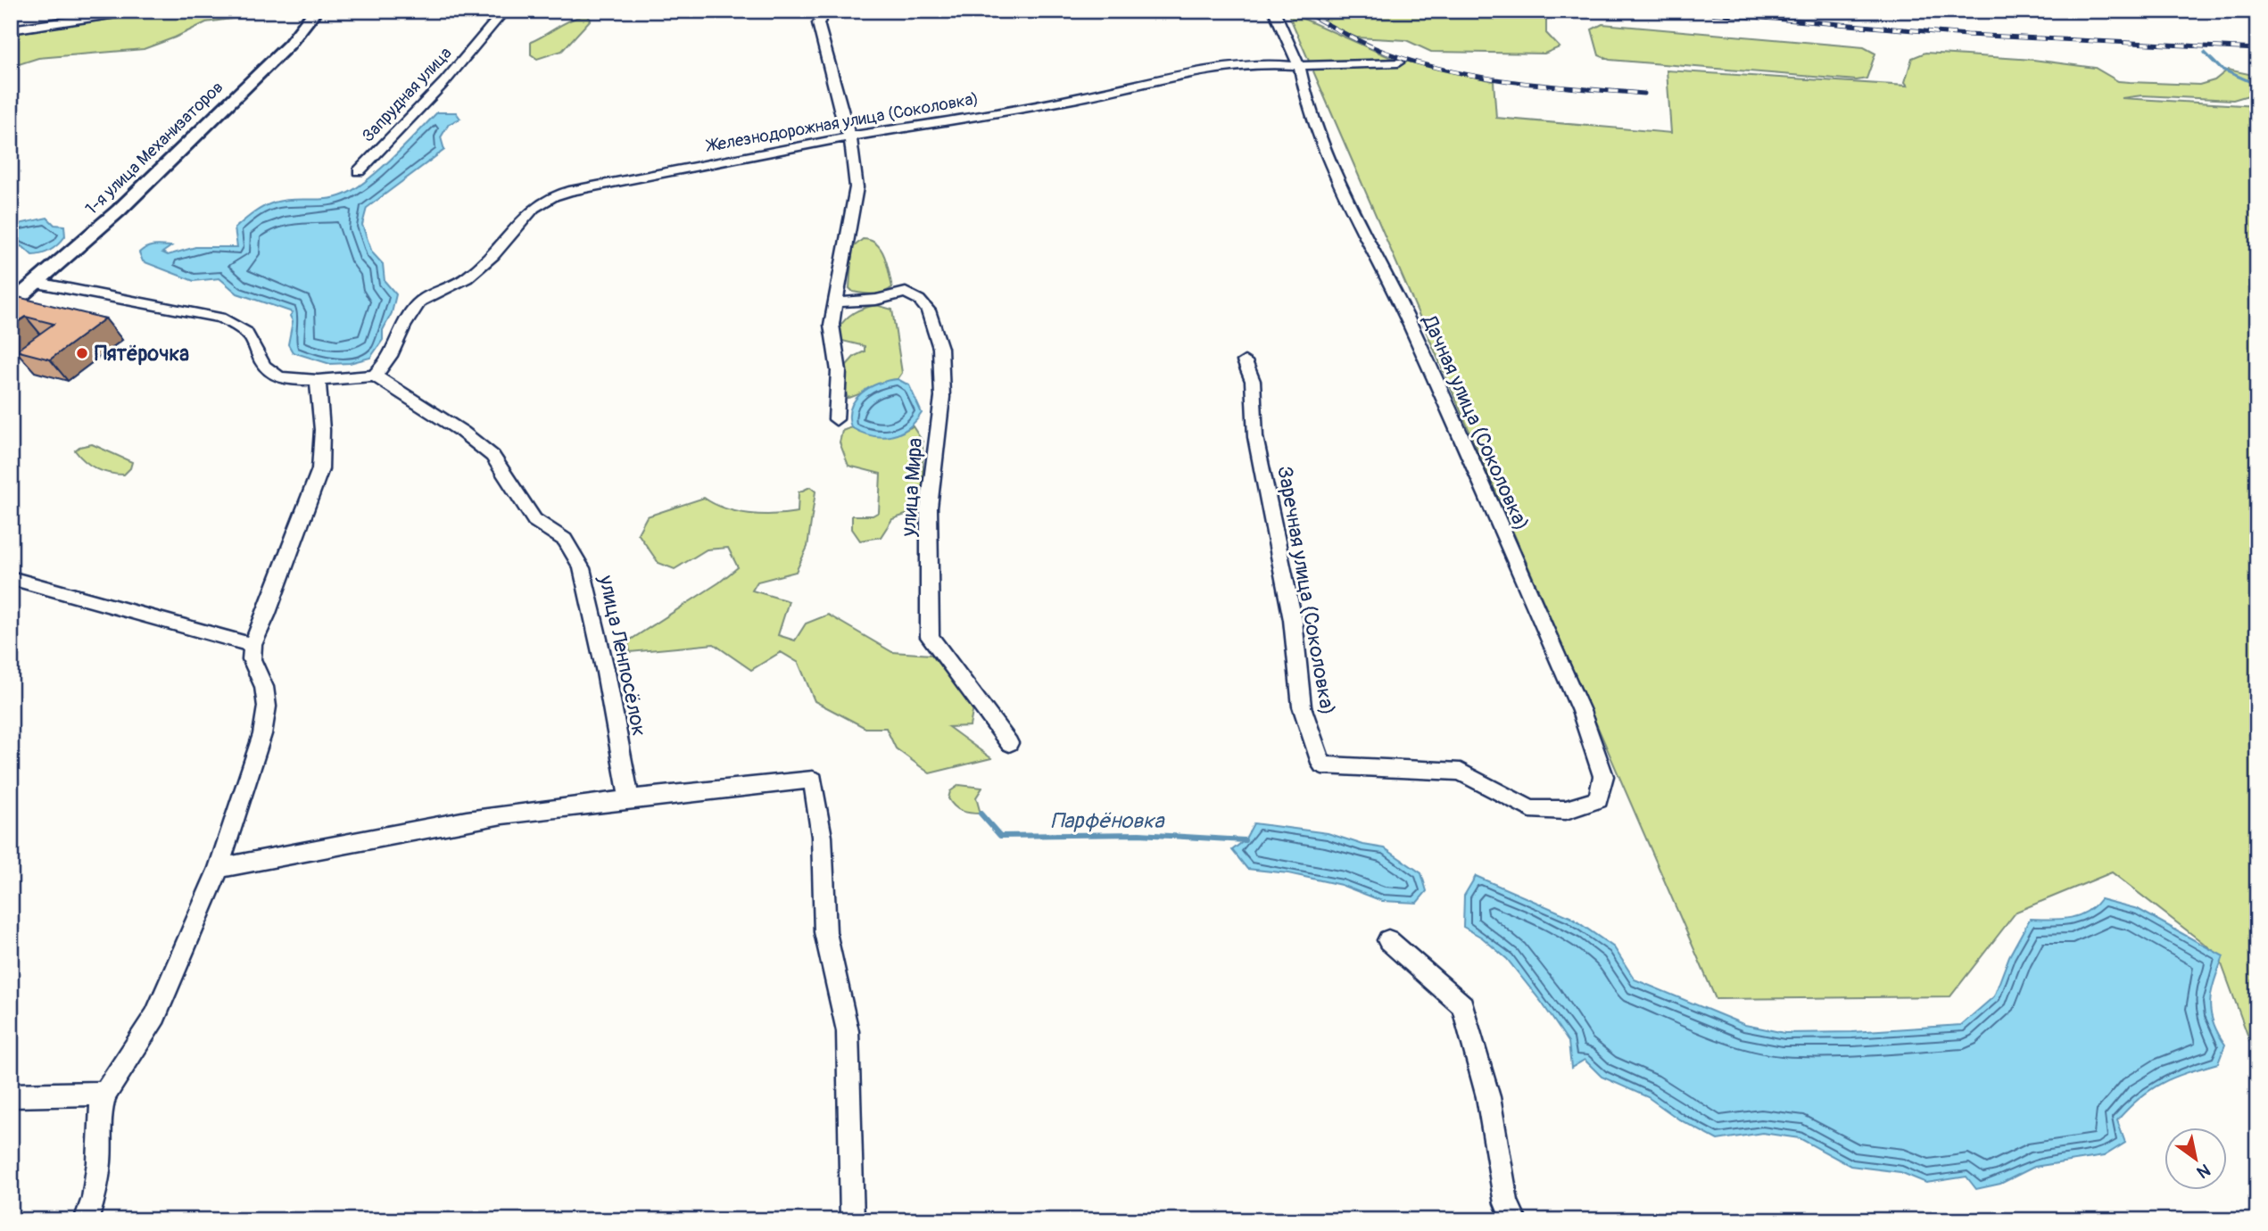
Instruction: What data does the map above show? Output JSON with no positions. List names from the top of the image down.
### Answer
{
  "streets": {
    "street": [
      "Запрудная улица",
      "Железнодорожная улица (Соколовка)",
      "1-я улица Механизаторов",
      "Дачная улица (Соколовка)",
      "улица Мира",
      "Заречная улица (Соколовка)",
      "улица Ленпосёлок"
    ]
  },
  "crossings": [
    ["Железнодорожная улица (Соколовка)", "Дачная улица (Соколовка)"],
    ["Железнодорожная улица (Соколовка)", "улица Ленпосёлок"],
    ["Дачная улица (Соколовка)", "Заречная улица (Соколовка)"]
  ],
  "water": ["Парфёновка"],
  "places": ["Пятёрочка"],
  "north": "bottom right"
}
